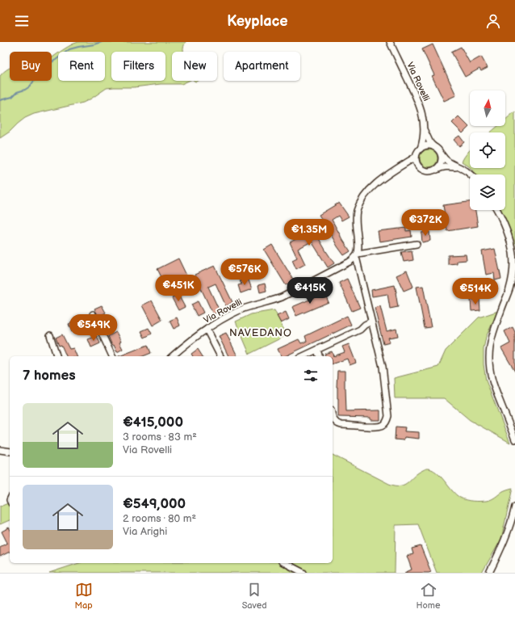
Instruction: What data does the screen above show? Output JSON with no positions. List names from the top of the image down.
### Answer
{
  "streets": {
    "street": ["Via Rovelli"]
  },
  "districts": ["NAVEDANO"],
  "north": "top",
  "page": {
    "header": "Keyplace",
    "chip": [
      "Buy",
      "Rent",
      "Filters",
      "New",
      "Apartment"
    ],
    "price": [
      "€372K",
      "€1.35M",
      "€576K",
      "€451K",
      "€415K",
      "€514K",
      "€549K"
    ],
    "heading": "7 homes",
    "list": [
      {
        "name": "€415,000",
        "note": "3 rooms · 83 m² · Via Rovelli"
      },
      {
        "name": "€549,000",
        "note": "2 rooms · 80 m² · Via Arighi"
      }
    ],
    "tabs": ["Map", "Saved", "Home"]
  }
}
